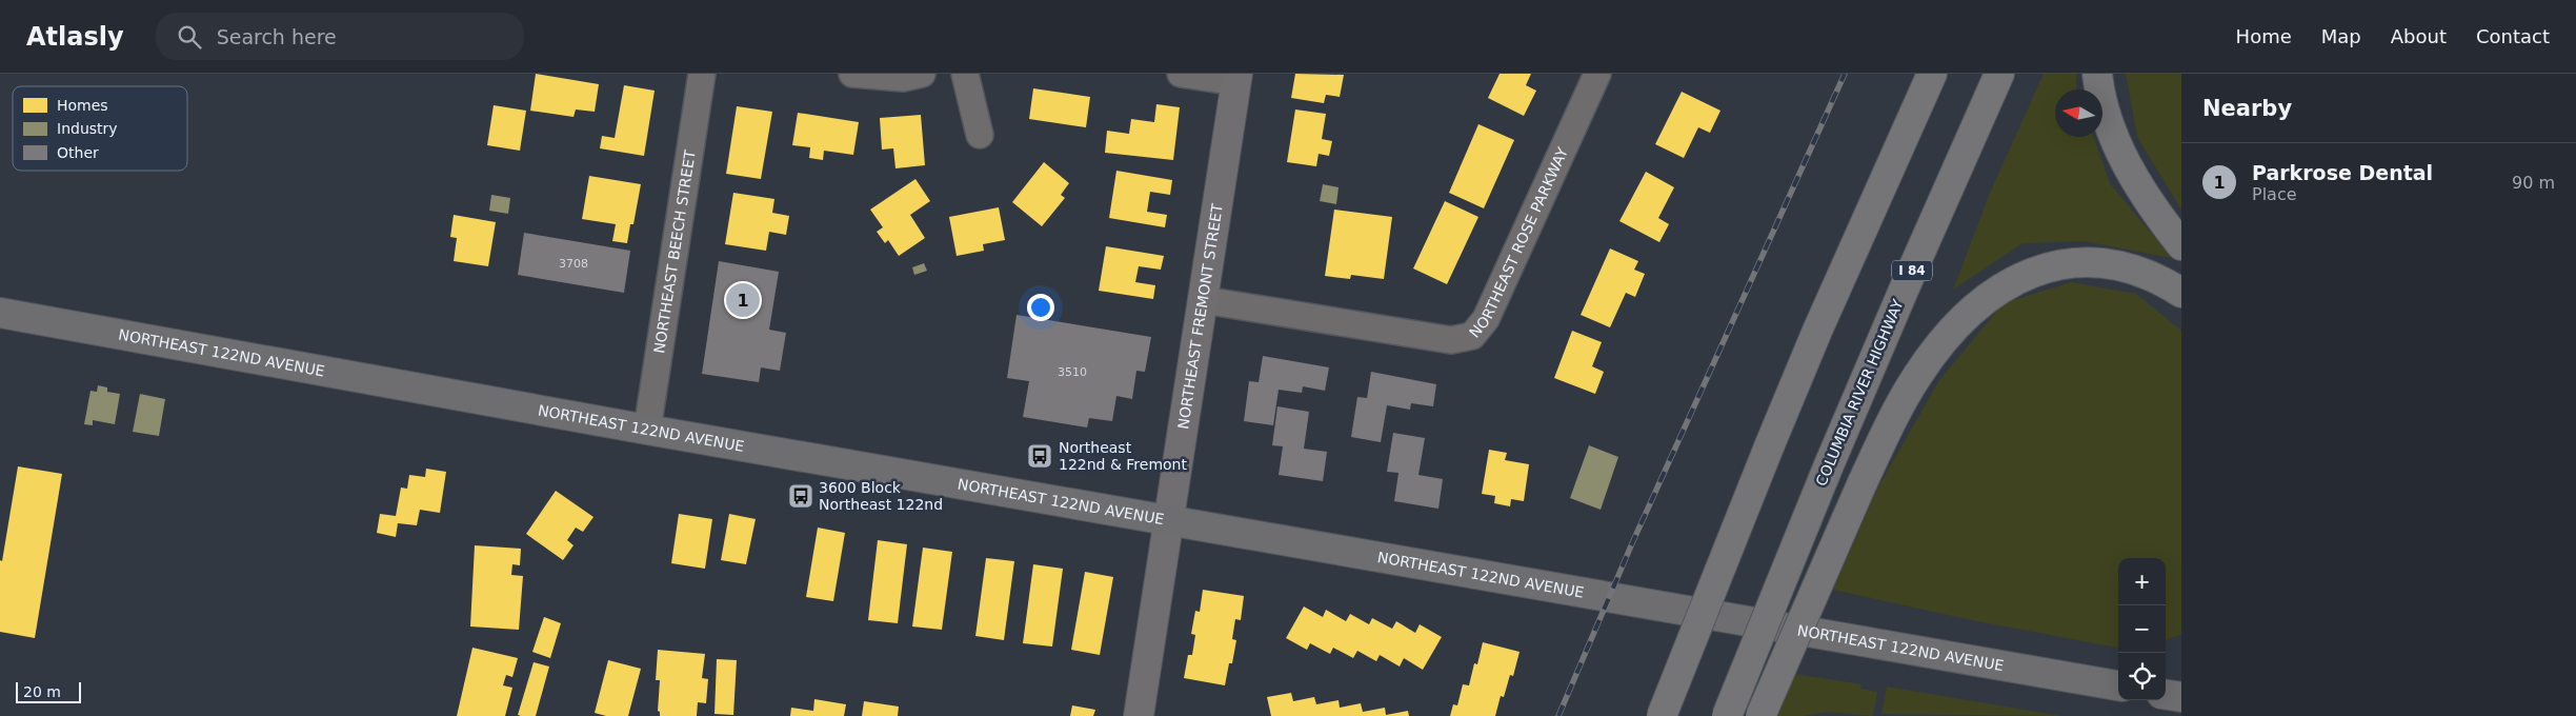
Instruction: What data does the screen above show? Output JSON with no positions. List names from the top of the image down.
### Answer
{
  "streets": {
    "highway": ["I 84", "COLUMBIA RIVER HIGHWAY"],
    "main road": ["NORTHEAST 122ND AVENUE"],
    "street": ["NORTHEAST ROSE PARKWAY", "NORTHEAST BEECH STREET", "NORTHEAST FREMONT STREET"]
  },
  "crossings": [
    ["NORTHEAST ROSE PARKWAY", "NORTHEAST FREMONT STREET"],
    ["NORTHEAST BEECH STREET", "NORTHEAST 122ND AVENUE"],
    ["NORTHEAST FREMONT STREET", "NORTHEAST 122ND AVENUE"]
  ],
  "places": {
    "bus stop": ["Northeast 122nd & Fremont", "3600 Block Northeast 122nd"]
  },
  "house_numbers": ["3708", "3510"],
  "legend": ["Homes", "Industry", "Other"],
  "scale_bar": "20 m",
  "north": "left",
  "page": {
    "header": "Atlasly",
    "search": "Search here",
    "nav": [
      "Home",
      "Map",
      "About",
      "Contact"
    ],
    "heading": "Nearby",
    "list": [
      {
        "mark": "1",
        "name": "Parkrose Dental",
        "note": "Place",
        "value": "90 m"
      }
    ],
    "pins": "1",
    "map_buttons": ["+", "−"],
    "scale": "20 m"
  }
}
